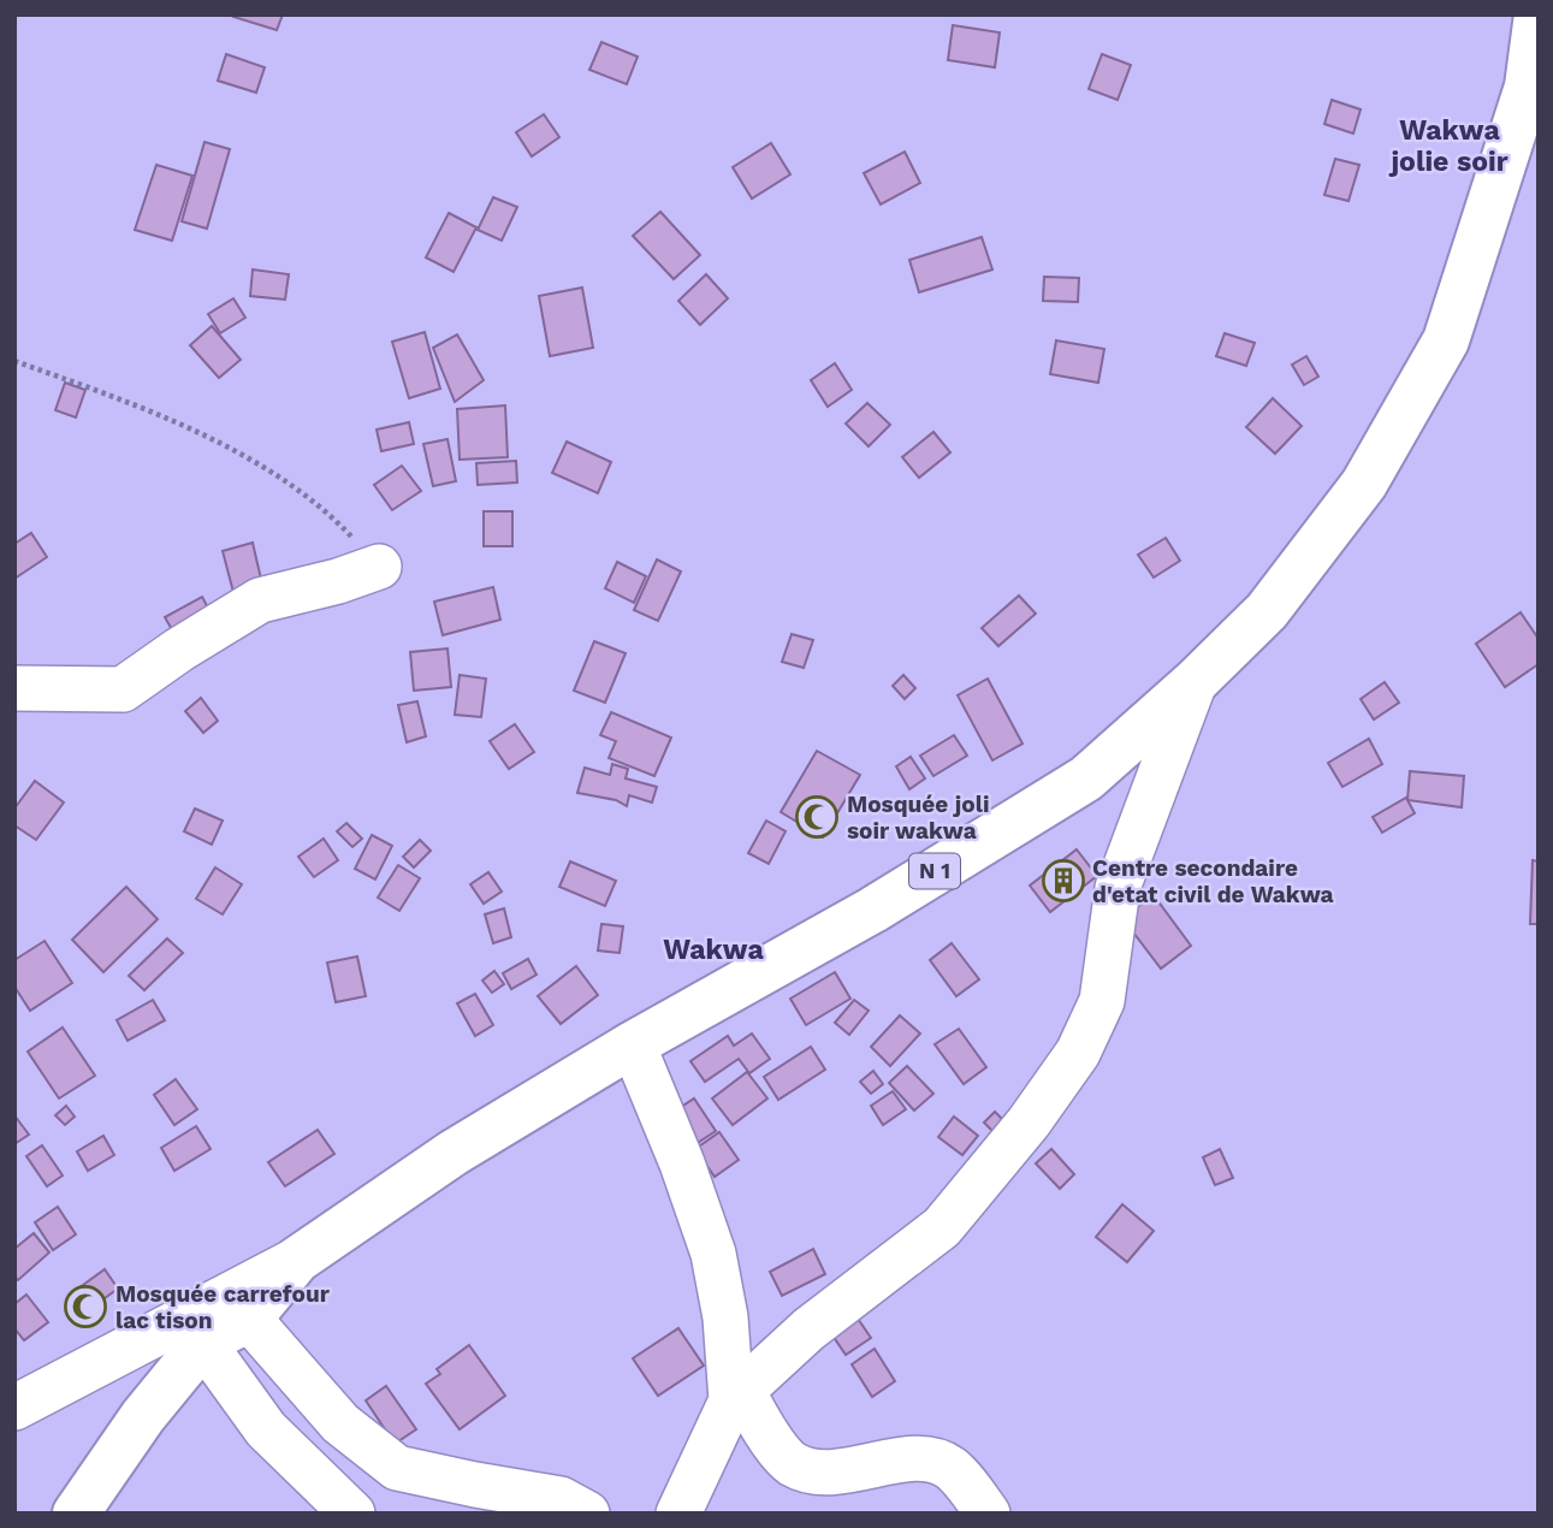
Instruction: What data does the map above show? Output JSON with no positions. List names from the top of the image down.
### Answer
{
  "streets": {
    "highway": ["N 1"]
  },
  "districts": ["Wakwa jolie soir", "Wakwa"],
  "places": {
    "mosque": ["Mosquée joli soir wakwa", "Mosquée carrefour lac tison"],
    "building": ["Centre secondaire d'etat civil de Wakwa"]
  }
}
